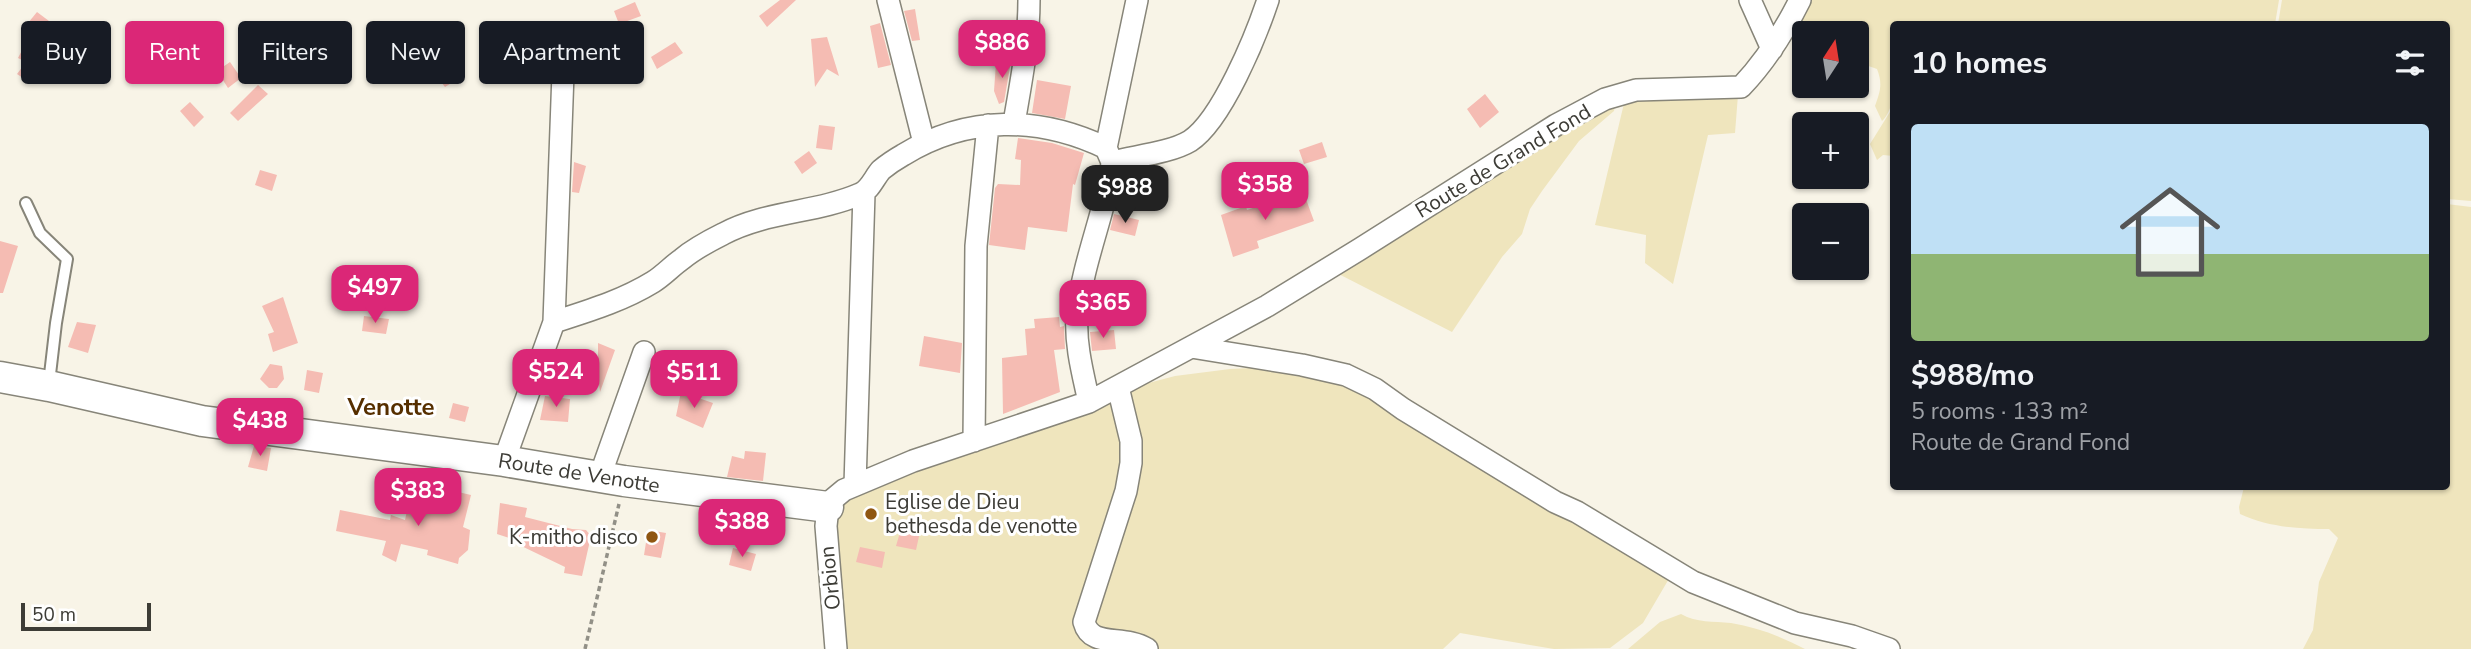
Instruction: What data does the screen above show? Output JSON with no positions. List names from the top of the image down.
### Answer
{
  "streets": {
    "street": ["Route de Grand Fond", "Route de Venotte", "Orbion"]
  },
  "crossings": [
    ["Route de Grand Fond", "Route de Venotte"],
    ["Route de Grand Fond", "Orbion"],
    ["Route de Venotte", "Orbion"]
  ],
  "districts": ["Venotte"],
  "places": ["Eglise de Dieu bethesda de venotte", "K-mitho disco"],
  "scale_bar": "50 m",
  "north": "top",
  "page": {
    "price": [
      "$886",
      "$358",
      "$988",
      "$497",
      "$365",
      "$524",
      "$511",
      "$438",
      "$383",
      "$388"
    ],
    "map_buttons": ["+", "−"],
    "chip": [
      "Buy",
      "Rent",
      "Filters",
      "New",
      "Apartment"
    ],
    "heading": "10 homes",
    "list": [
      {
        "name": "$988/mo",
        "note": "5 rooms · 133 m² · Route de Grand Fond"
      }
    ],
    "scale": "50 m"
  }
}
